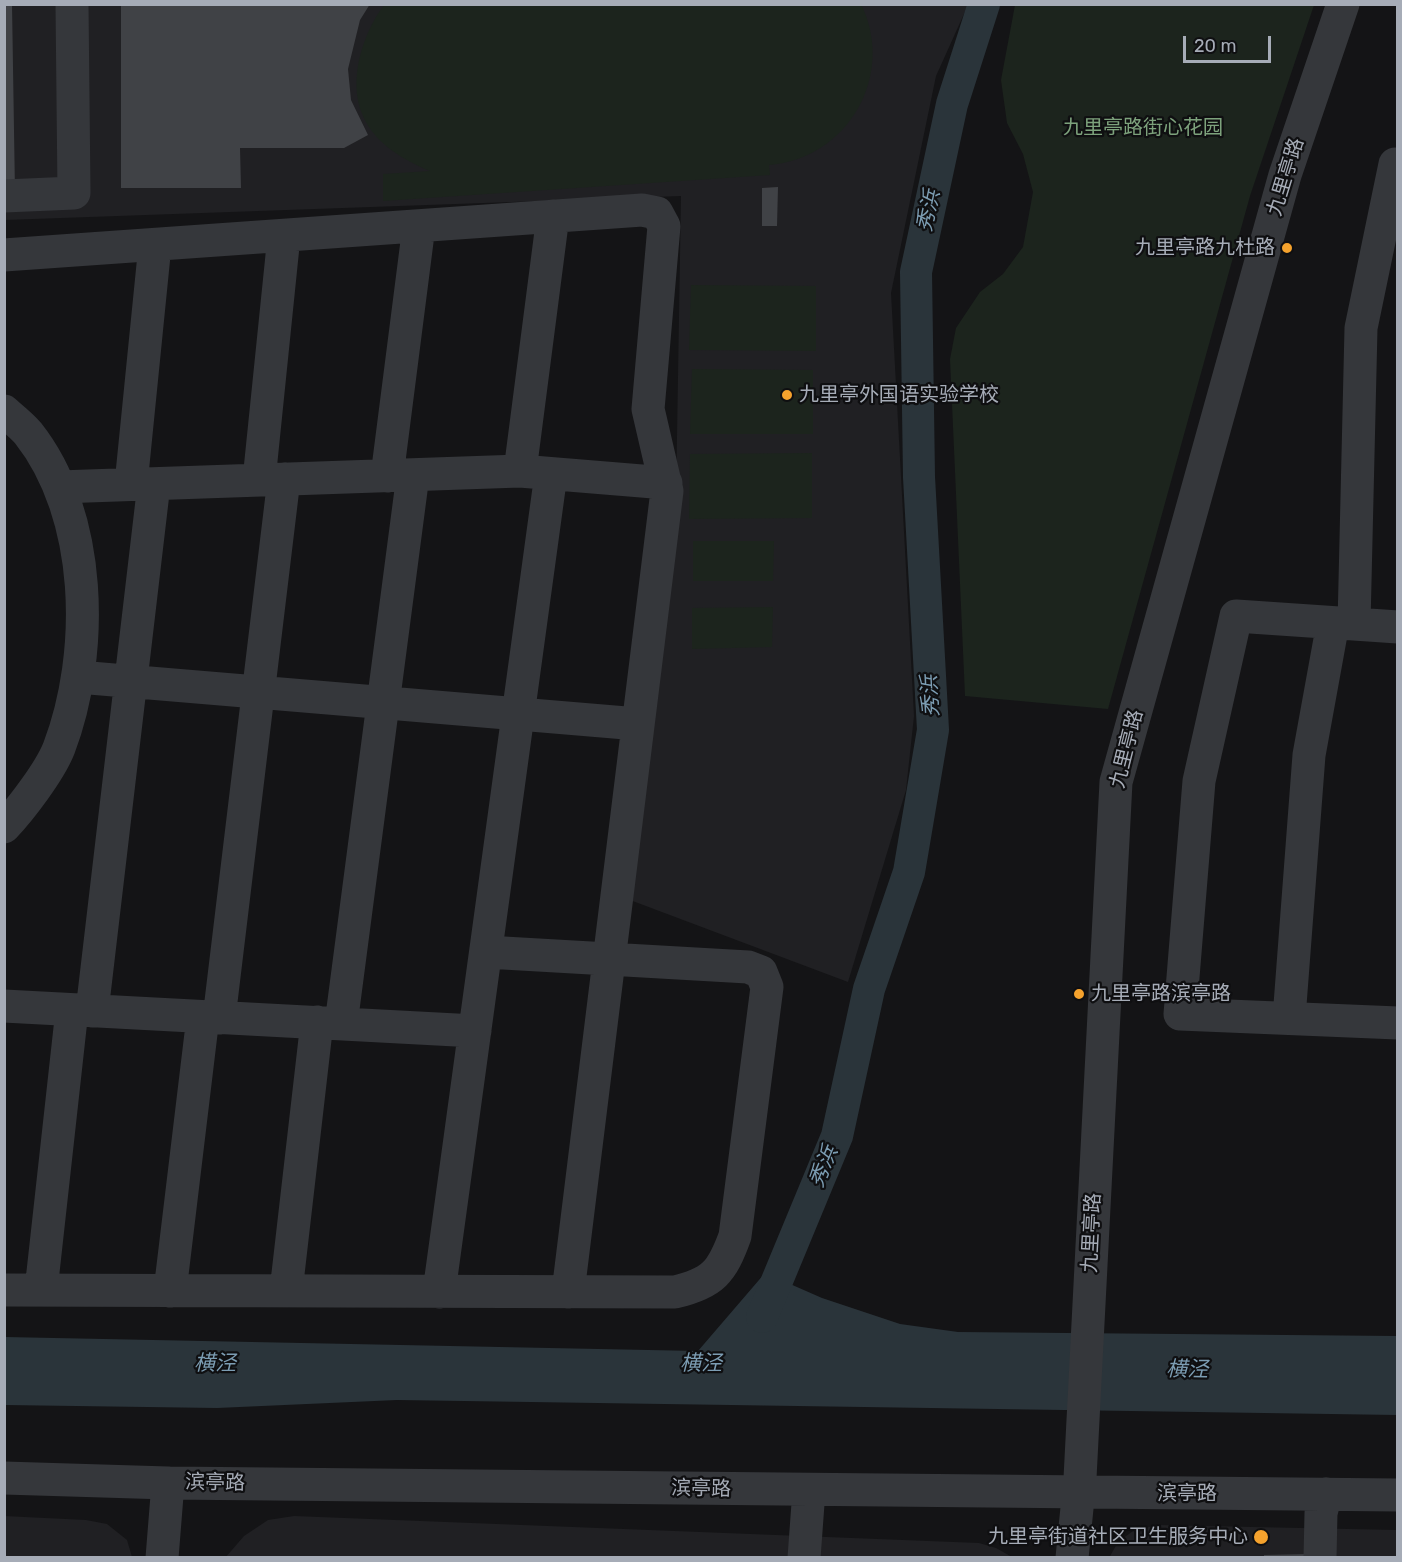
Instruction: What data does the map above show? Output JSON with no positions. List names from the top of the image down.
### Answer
{
  "streets": {
    "street": ["九里亭路", "滨亭路"]
  },
  "crossings": [
    ["九里亭路", "滨亭路"]
  ],
  "water": ["秀浜", "横泾"],
  "parks": ["九里亭路街心花园"],
  "places": [
    "九里亭路九杜路",
    "九里亭外国语实验学校",
    "九里亭路滨亭路",
    "九里亭街道社区卫生服务中心"
  ],
  "scale_bar": "20 m"
}
